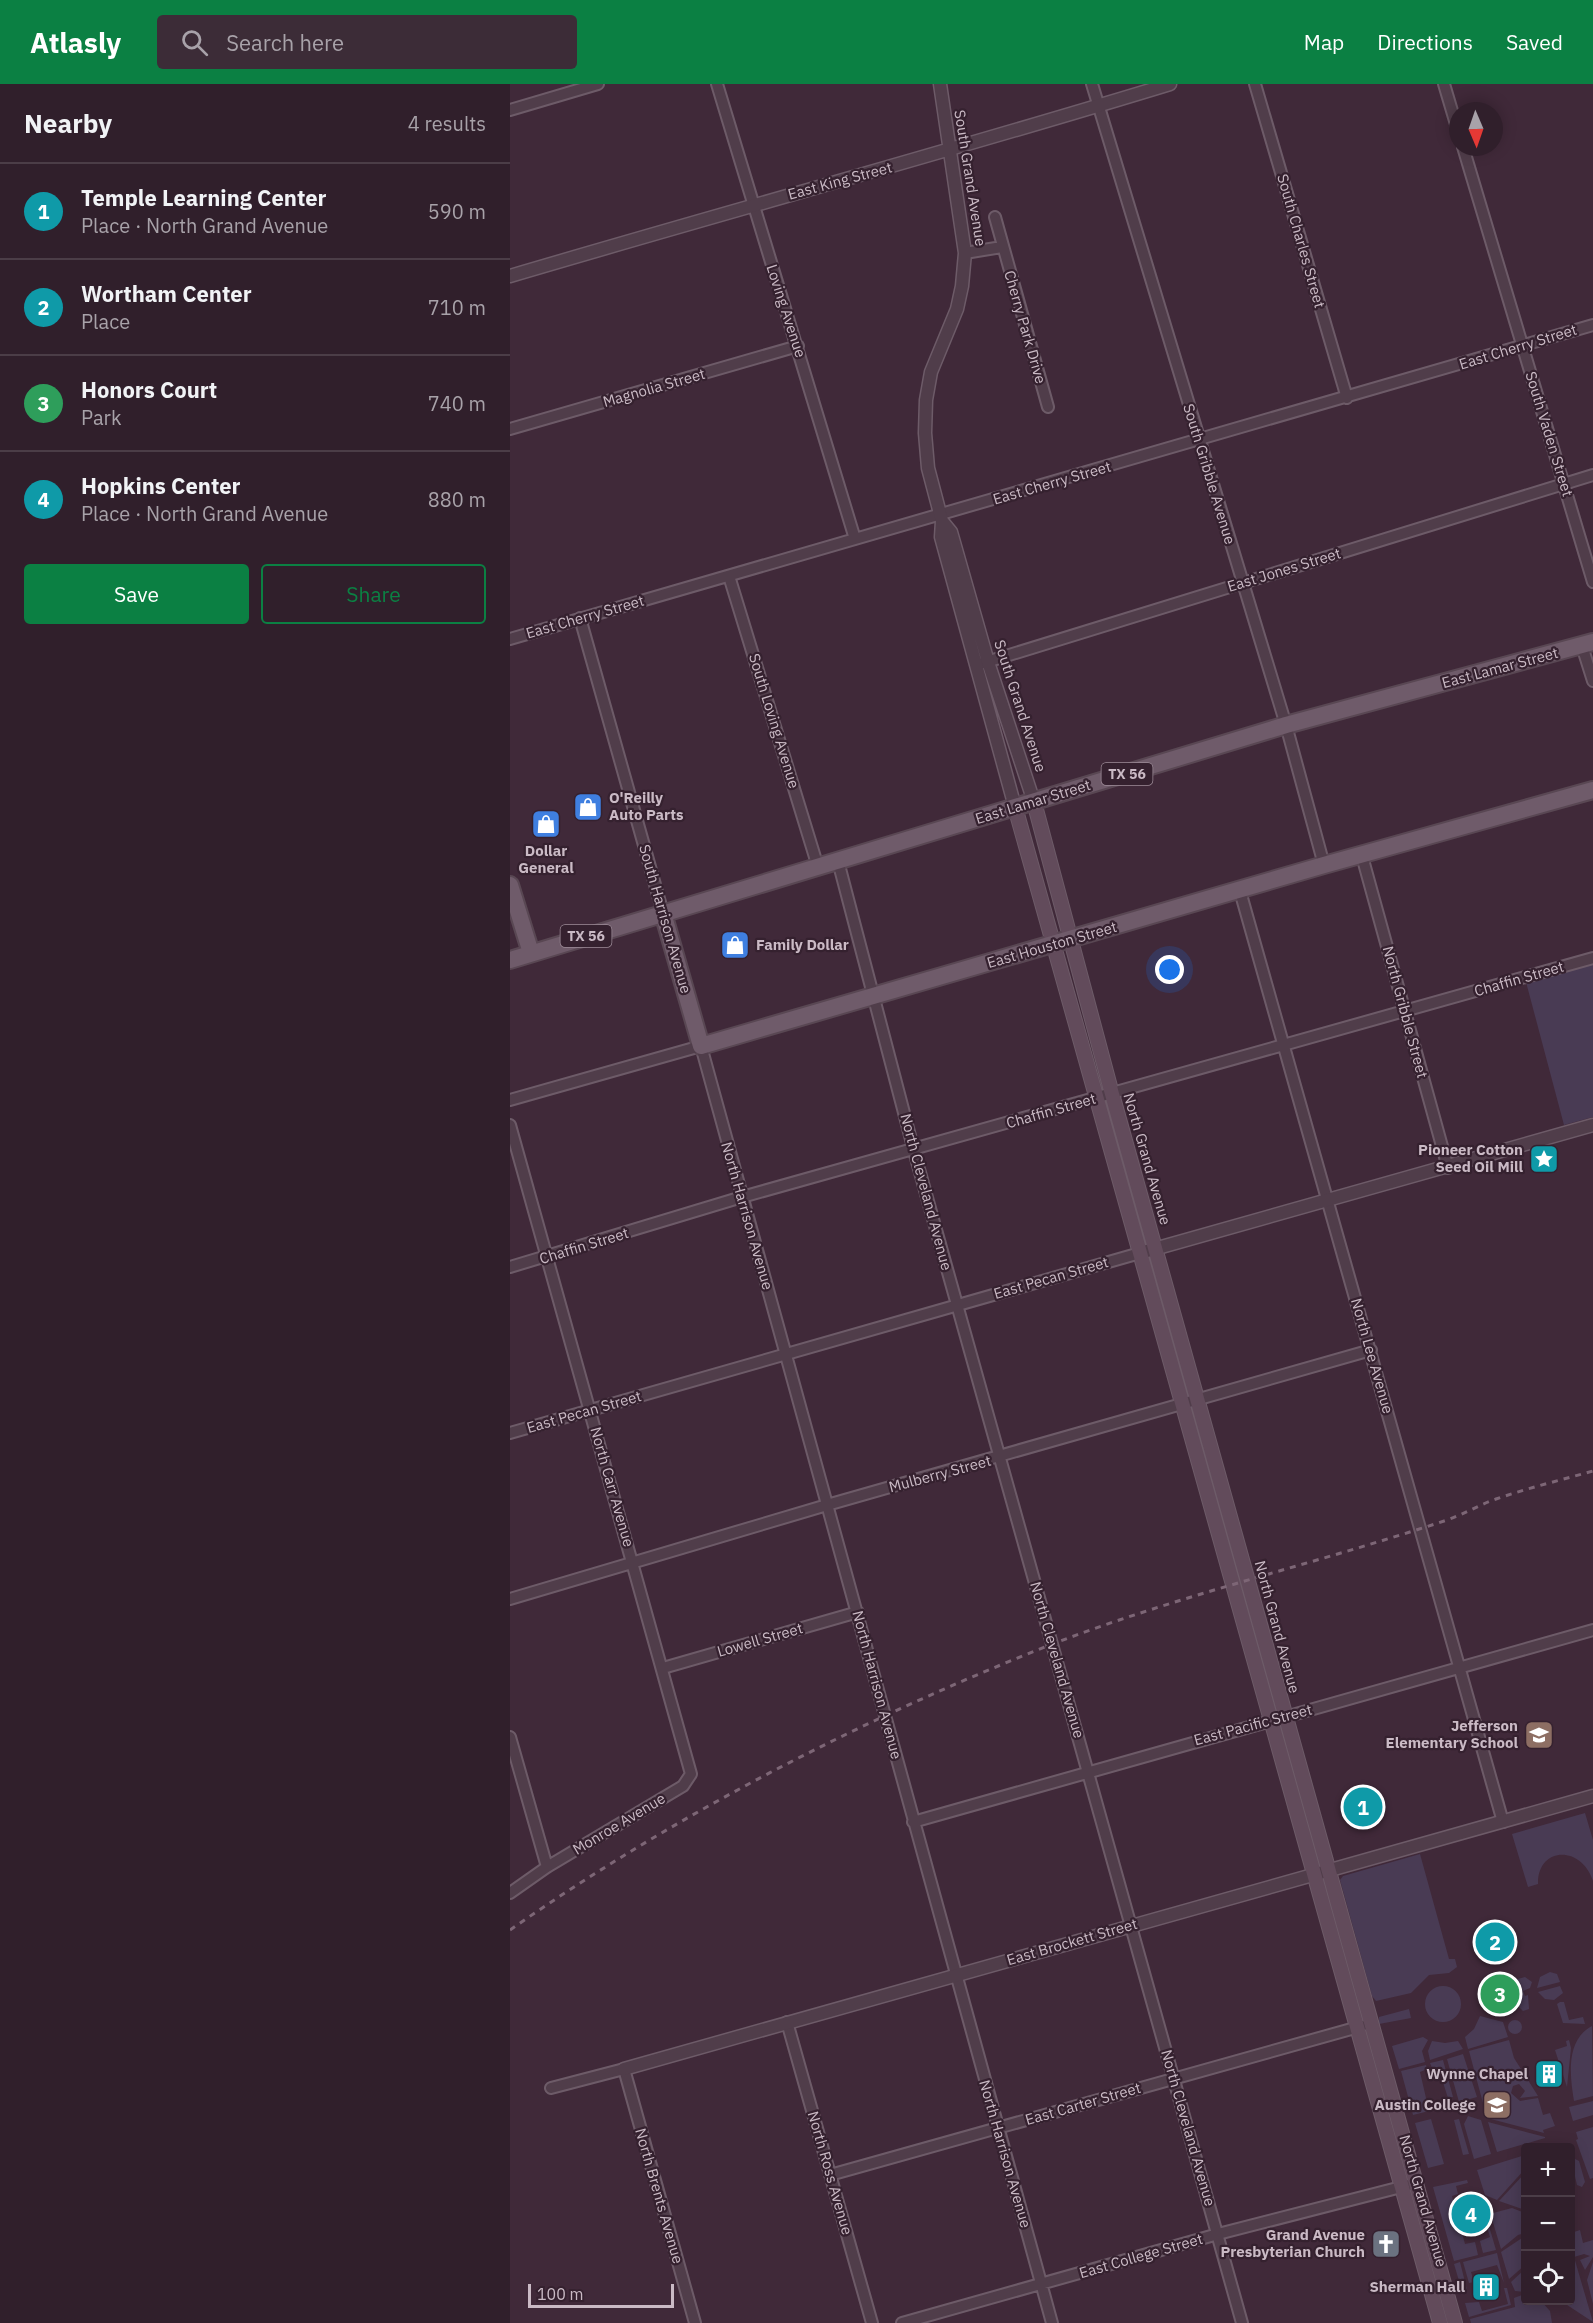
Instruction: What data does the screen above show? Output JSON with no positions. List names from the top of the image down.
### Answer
{
  "streets": {
    "main road": [
      "South Grand Avenue",
      "East Lamar Street",
      "TX 56",
      "South Harrison Avenue",
      "East Houston Street",
      "North Grand Avenue"
    ],
    "street": [
      "East King Street",
      "South Charles Street",
      "Loving Avenue",
      "Cherry Park Drive",
      "East Cherry Street",
      "Magnolia Street",
      "South Vaden Street",
      "South Gribble Avenue",
      "East Jones Street",
      "South Loving Avenue",
      "Chaffin Street",
      "North Gribble Street",
      "North Cleveland Avenue",
      "North Harrison Avenue",
      "East Pecan Street",
      "North Lee Avenue",
      "Mulberry Street",
      "North Carr Avenue",
      "Lowell Street",
      "East Pacific Street",
      "Monroe Avenue",
      "East Brockett Street",
      "East Carter Street",
      "North Ross Avenue",
      "North Brents Avenue",
      "East College Street"
    ]
  },
  "crossings": [
    ["South Grand Avenue", "East King Street"],
    ["South Grand Avenue", "East Cherry Street"],
    ["South Grand Avenue", "East Jones Street"],
    ["South Grand Avenue", "East Lamar Street"],
    ["South Grand Avenue", "East Houston Street"],
    ["South Grand Avenue", "North Grand Avenue"],
    ["East King Street", "Loving Avenue"],
    ["East King Street", "South Gribble Avenue"],
    ["South Charles Street", "East Cherry Street"],
    ["Loving Avenue", "East Cherry Street"],
    ["Loving Avenue", "Magnolia Street"],
    ["East Cherry Street", "South Vaden Street"],
    ["East Cherry Street", "South Gribble Avenue"],
    ["East Cherry Street", "South Loving Avenue"],
    ["East Cherry Street", "South Harrison Avenue"],
    ["South Vaden Street", "East Jones Street"],
    ["South Gribble Avenue", "East Jones Street"],
    ["South Gribble Avenue", "East Lamar Street"],
    ["South Gribble Avenue", "East Houston Street"],
    ["East Lamar Street", "South Loving Avenue"],
    ["East Lamar Street", "South Harrison Avenue"],
    ["East Lamar Street", "North Cleveland Avenue"],
    ["South Harrison Avenue", "East Houston Street"],
    ["South Harrison Avenue", "North Harrison Avenue"],
    ["East Houston Street", "North Gribble Street"],
    ["East Houston Street", "North Grand Avenue"],
    ["East Houston Street", "North Cleveland Avenue"],
    ["East Houston Street", "North Harrison Avenue"],
    ["East Houston Street", "North Lee Avenue"],
    ["Chaffin Street", "North Gribble Street"],
    ["Chaffin Street", "North Grand Avenue"],
    ["Chaffin Street", "North Cleveland Avenue"],
    ["Chaffin Street", "North Harrison Avenue"],
    ["Chaffin Street", "North Lee Avenue"],
    ["Chaffin Street", "North Carr Avenue"],
    ["North Gribble Street", "East Pecan Street"],
    ["North Grand Avenue", "East Pecan Street"],
    ["North Grand Avenue", "Mulberry Street"],
    ["North Grand Avenue", "East Pacific Street"],
    ["North Grand Avenue", "East Brockett Street"],
    ["North Grand Avenue", "East Carter Street"],
    ["North Grand Avenue", "East College Street"],
    ["North Cleveland Avenue", "East Pecan Street"],
    ["North Cleveland Avenue", "Mulberry Street"],
    ["North Cleveland Avenue", "East Pacific Street"],
    ["North Cleveland Avenue", "East Brockett Street"],
    ["North Cleveland Avenue", "East Carter Street"],
    ["North Cleveland Avenue", "East College Street"],
    ["North Harrison Avenue", "East Pecan Street"],
    ["North Harrison Avenue", "Mulberry Street"],
    ["North Harrison Avenue", "Lowell Street"],
    ["North Harrison Avenue", "East Pacific Street"],
    ["North Harrison Avenue", "East Brockett Street"],
    ["North Harrison Avenue", "East Carter Street"],
    ["North Harrison Avenue", "East College Street"],
    ["East Pecan Street", "North Lee Avenue"],
    ["East Pecan Street", "North Carr Avenue"],
    ["North Lee Avenue", "Mulberry Street"],
    ["North Lee Avenue", "East Pacific Street"],
    ["North Lee Avenue", "East Brockett Street"],
    ["Mulberry Street", "North Carr Avenue"],
    ["North Carr Avenue", "Lowell Street"],
    ["North Carr Avenue", "Monroe Avenue"],
    ["East Brockett Street", "North Ross Avenue"],
    ["East Brockett Street", "North Brents Avenue"],
    ["East Carter Street", "North Ross Avenue"]
  ],
  "places": {
    "shop": ["O'Reilly Auto Parts", "Dollar General", "Family Dollar"],
    "place": ["Pioneer Cotton Seed Oil Mill"],
    "school or university": ["Jefferson Elementary School", "Austin College"],
    "building": ["Wynne Chapel", "Sherman Hall"],
    "church": ["Grand Avenue Presbyterian Church"]
  },
  "scale_bar": "100 m",
  "north": "bottom",
  "page": {
    "header": "Atlasly",
    "search": "Search here",
    "nav": ["Map", "Directions", "Saved"],
    "heading": ["Nearby", "4 results"],
    "list": [
      {
        "mark": "1",
        "name": "Temple Learning Center",
        "note": "Place · North Grand Avenue",
        "value": "590 m"
      },
      {
        "mark": "2",
        "name": "Wortham Center",
        "note": "Place",
        "value": "710 m"
      },
      {
        "mark": "3",
        "name": "Honors Court",
        "note": "Park",
        "value": "740 m"
      },
      {
        "mark": "4",
        "name": "Hopkins Center",
        "note": "Place · North Grand Avenue",
        "value": "880 m"
      }
    ],
    "buttons": ["Save", "Share"],
    "pins": [
      "1",
      "2",
      "3",
      "4"
    ],
    "map_buttons": ["+", "−"],
    "scale": "100 m"
  }
}
